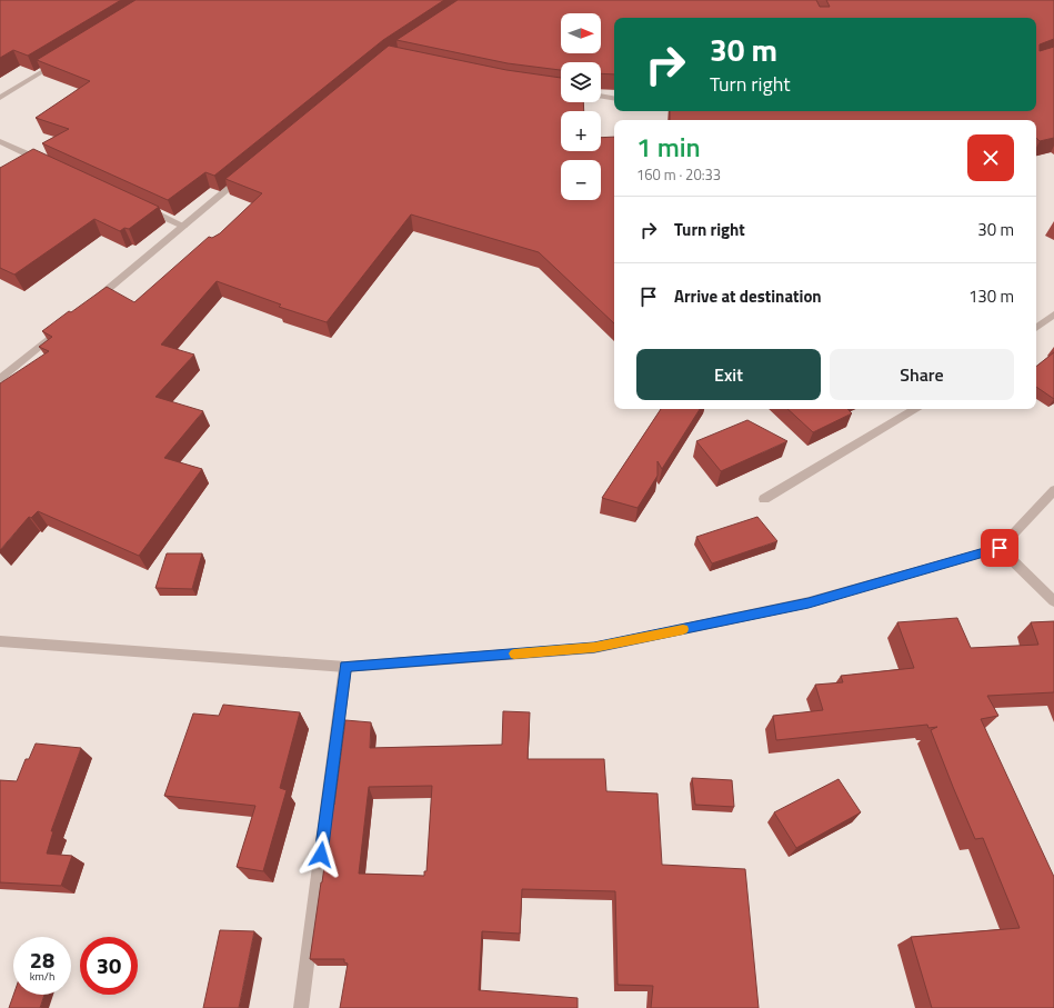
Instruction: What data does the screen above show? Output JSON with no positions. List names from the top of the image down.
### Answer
{
  "north": "right",
  "page": {
    "map_buttons": ["+", "−"],
    "turn": ["30 m", "Turn right"],
    "heading": ["1 min", "160 m · 20:33"],
    "list": [
      {
        "name": "Turn right",
        "value": "30 m"
      },
      {
        "name": "Arrive at destination",
        "value": "130 m"
      }
    ],
    "buttons": ["Exit", "Share"],
    "speed": "28 km/h",
    "limit": "30"
  }
}
